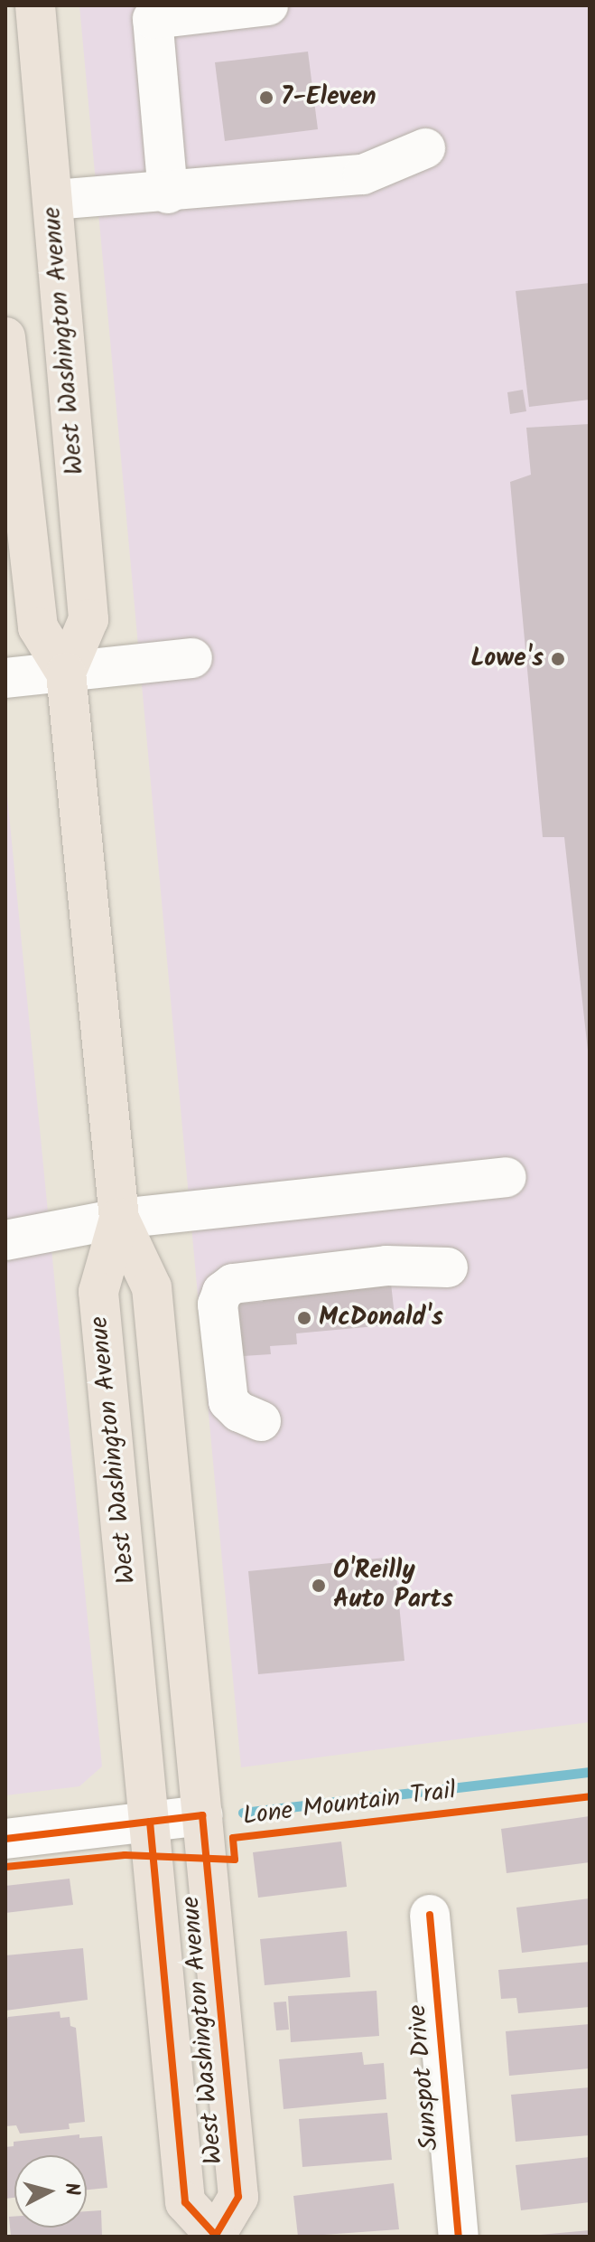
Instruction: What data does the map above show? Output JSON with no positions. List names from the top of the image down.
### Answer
{
  "streets": {
    "main road": ["West Washington Avenue"],
    "street": ["Sunspot Drive"],
    "cycle path": ["Lone Mountain Trail"]
  },
  "places": [
    "7-Eleven",
    "Lowe's",
    "McDonald's",
    "O'Reilly Auto Parts"
  ],
  "north": "right"
}
